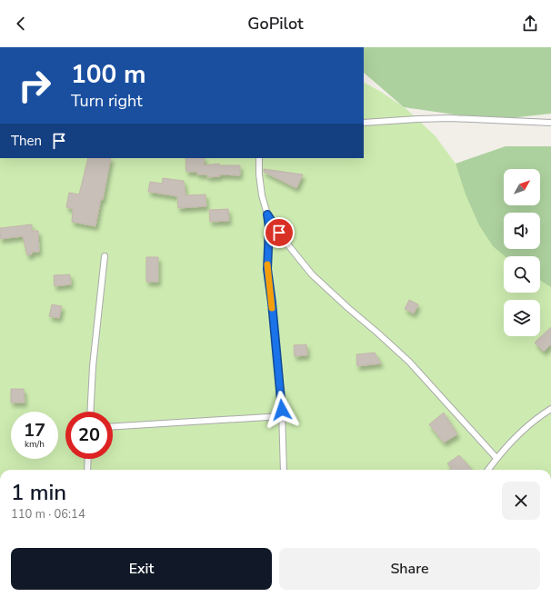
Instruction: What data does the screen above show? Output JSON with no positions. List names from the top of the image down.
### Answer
{
  "north": "top right",
  "page": {
    "header": "GoPilot",
    "turn": ["100 m", "Turn right"],
    "then": "Then",
    "speed": "17 km/h",
    "limit": "20",
    "heading": ["1 min", "110 m · 06:14"],
    "buttons": ["Exit", "Share"]
  }
}
